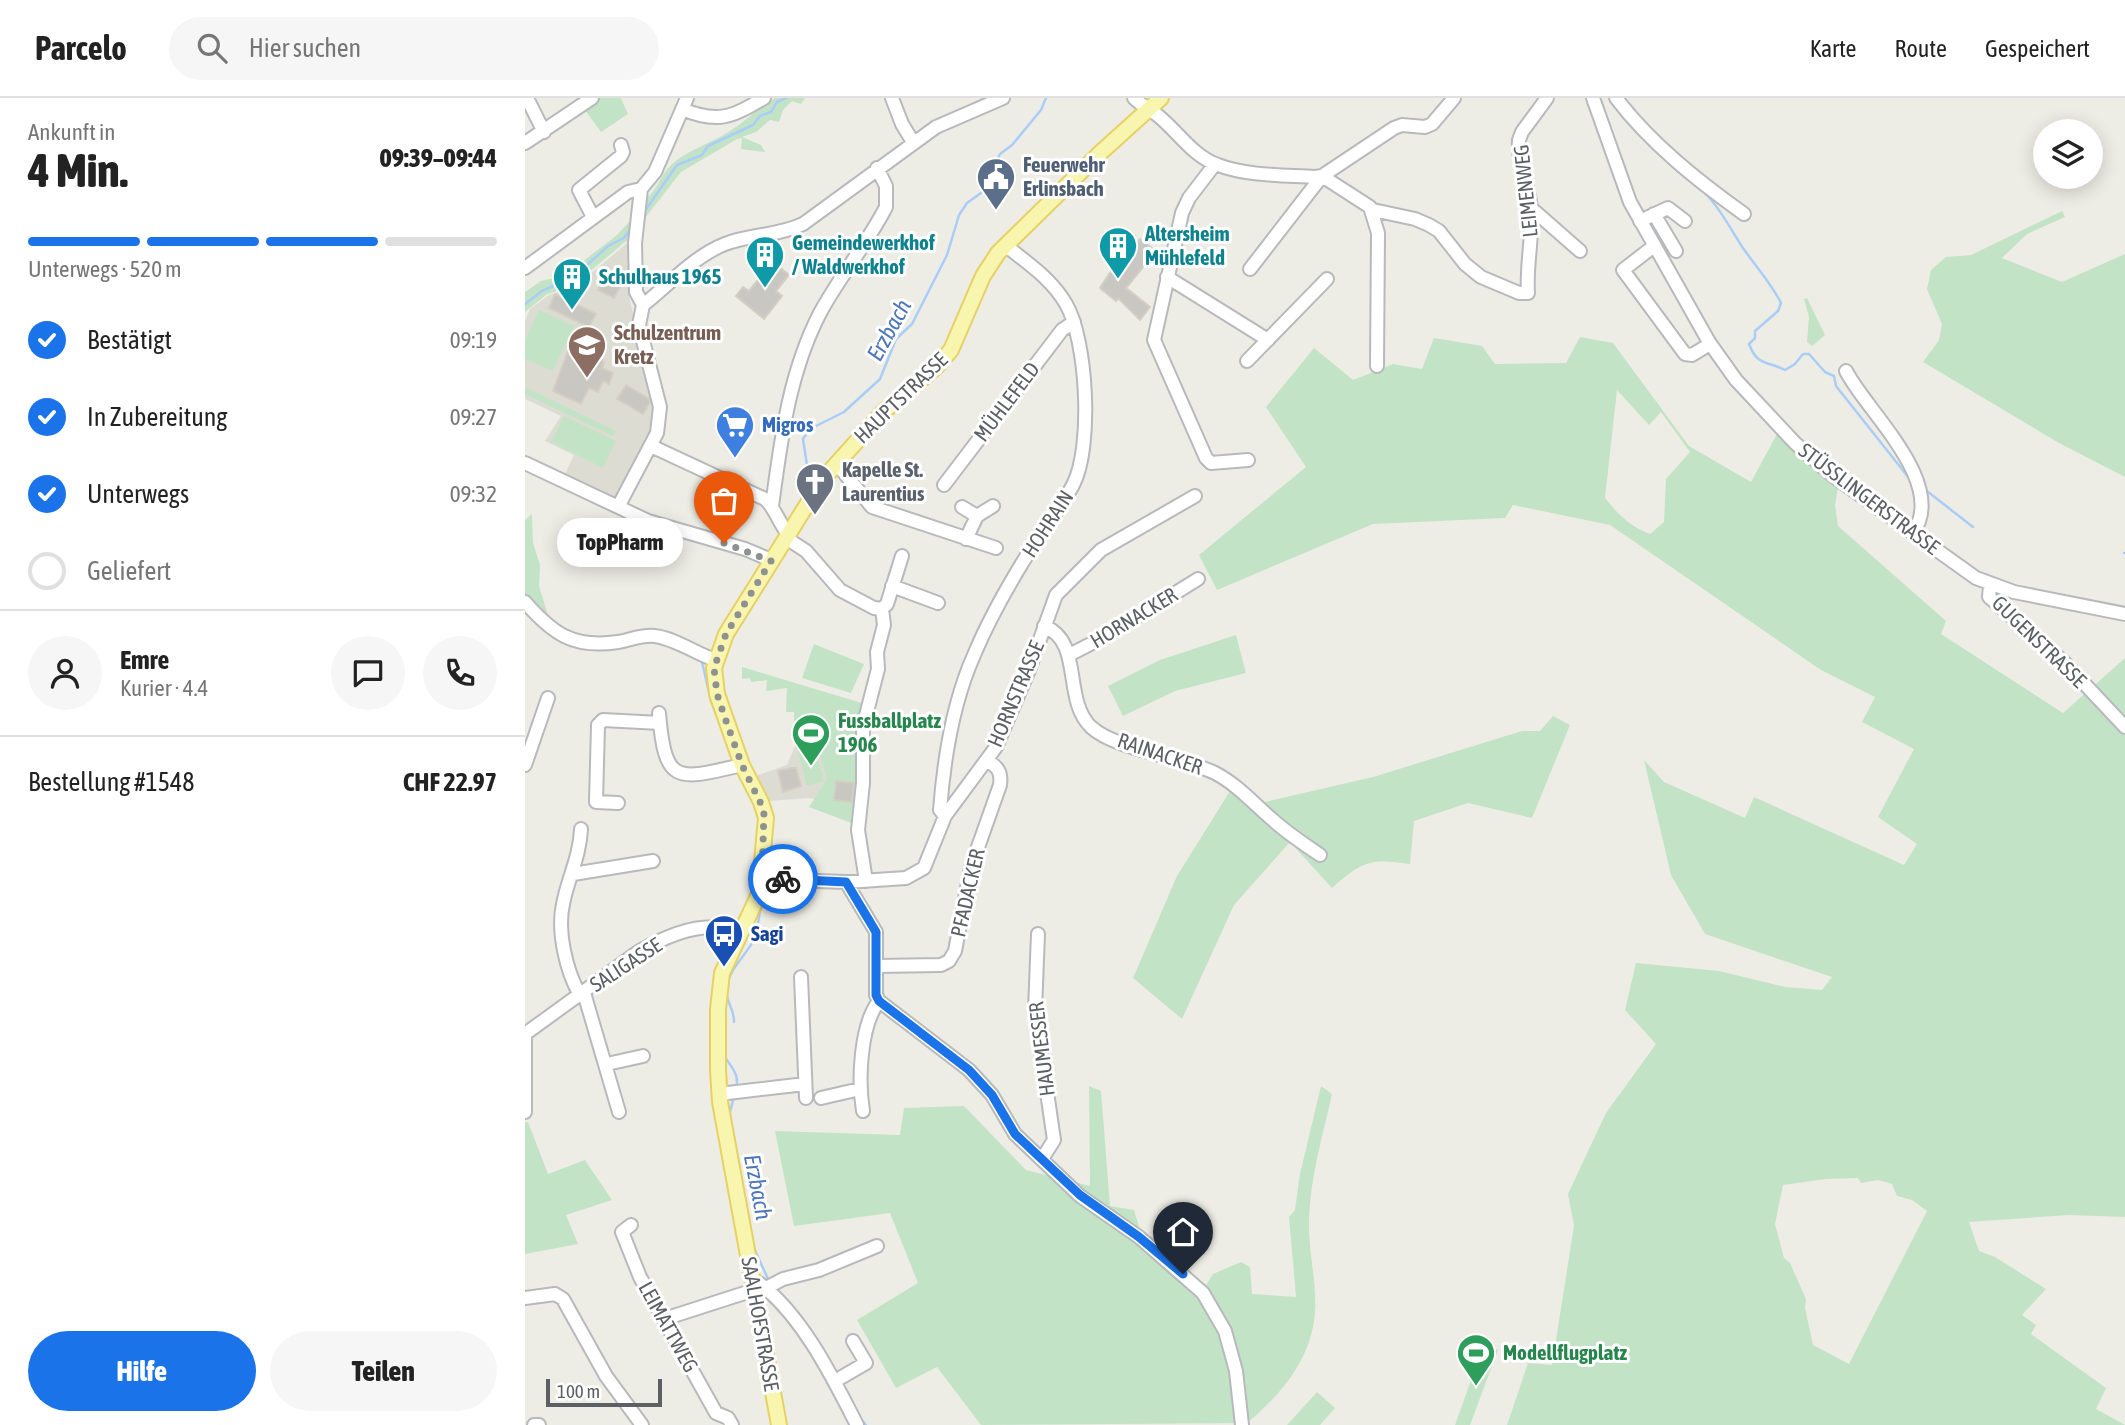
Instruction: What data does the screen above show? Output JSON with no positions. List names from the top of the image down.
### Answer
{
  "streets": {
    "main road": ["HAUPTSTRASSE", "SAALHOFSTRASSE"],
    "street": [
      "LEIMENWEG",
      "MÜHLEFELD",
      "STÜSSLINGERSTRASSE",
      "HOHRAIN",
      "HORNACKER",
      "GUGENSTRASSE",
      "HORNSTRASSE",
      "RAINACKER",
      "PFADACKER",
      "SALIGASSE",
      "HAUMESSER",
      "LEIMATTWEG"
    ]
  },
  "crossings": [
    ["HAUPTSTRASSE", "HOHRAIN"],
    ["HAUPTSTRASSE", "HORNSTRASSE"],
    ["HAUPTSTRASSE", "SALIGASSE"],
    ["HAUPTSTRASSE", "SAALHOFSTRASSE"],
    ["MÜHLEFELD", "HOHRAIN"],
    ["STÜSSLINGERSTRASSE", "GUGENSTRASSE"],
    ["HOHRAIN", "HORNSTRASSE"],
    ["HORNACKER", "RAINACKER"],
    ["HORNSTRASSE", "RAINACKER"],
    ["HORNSTRASSE", "PFADACKER"],
    ["SALIGASSE", "SAALHOFSTRASSE"]
  ],
  "water": ["Erzbach"],
  "places": {
    "public building": ["Feuerwehr Erlinsbach"],
    "building": ["Altersheim Mühlefeld", "Gemeindewerkhof / Waldwerkhof", "Schulhaus 1965"],
    "school or university": ["Schulzentrum Kretz"],
    "supermarket": ["Migros"],
    "church": ["Kapelle St. Laurentius"],
    "other": ["TopPharm"],
    "sports": ["Fussballplatz 1906", "Modellflugplatz"],
    "bus stop": ["Sagi"]
  },
  "scale_bar": "100 m",
  "page": {
    "header": "Parcelo",
    "search": "Hier suchen",
    "nav": ["Karte", "Route", "Gespeichert"],
    "heading": ["4 Min.", "Ankunft in", "09:39–09:44"],
    "panel": [
      "Emre",
      "Kurier · 4.4",
      "Bestellung #1548",
      "CHF 22.97"
    ],
    "bar": "Unterwegs · 520 m",
    "list": [
      ["Bestätigt", "09:19"],
      ["In Zubereitung", "09:27"],
      ["Unterwegs", "09:32"],
      "Geliefert"
    ],
    "bubble": "TopPharm",
    "buttons": ["Hilfe", "Teilen"],
    "scale": "100 m"
  }
}
